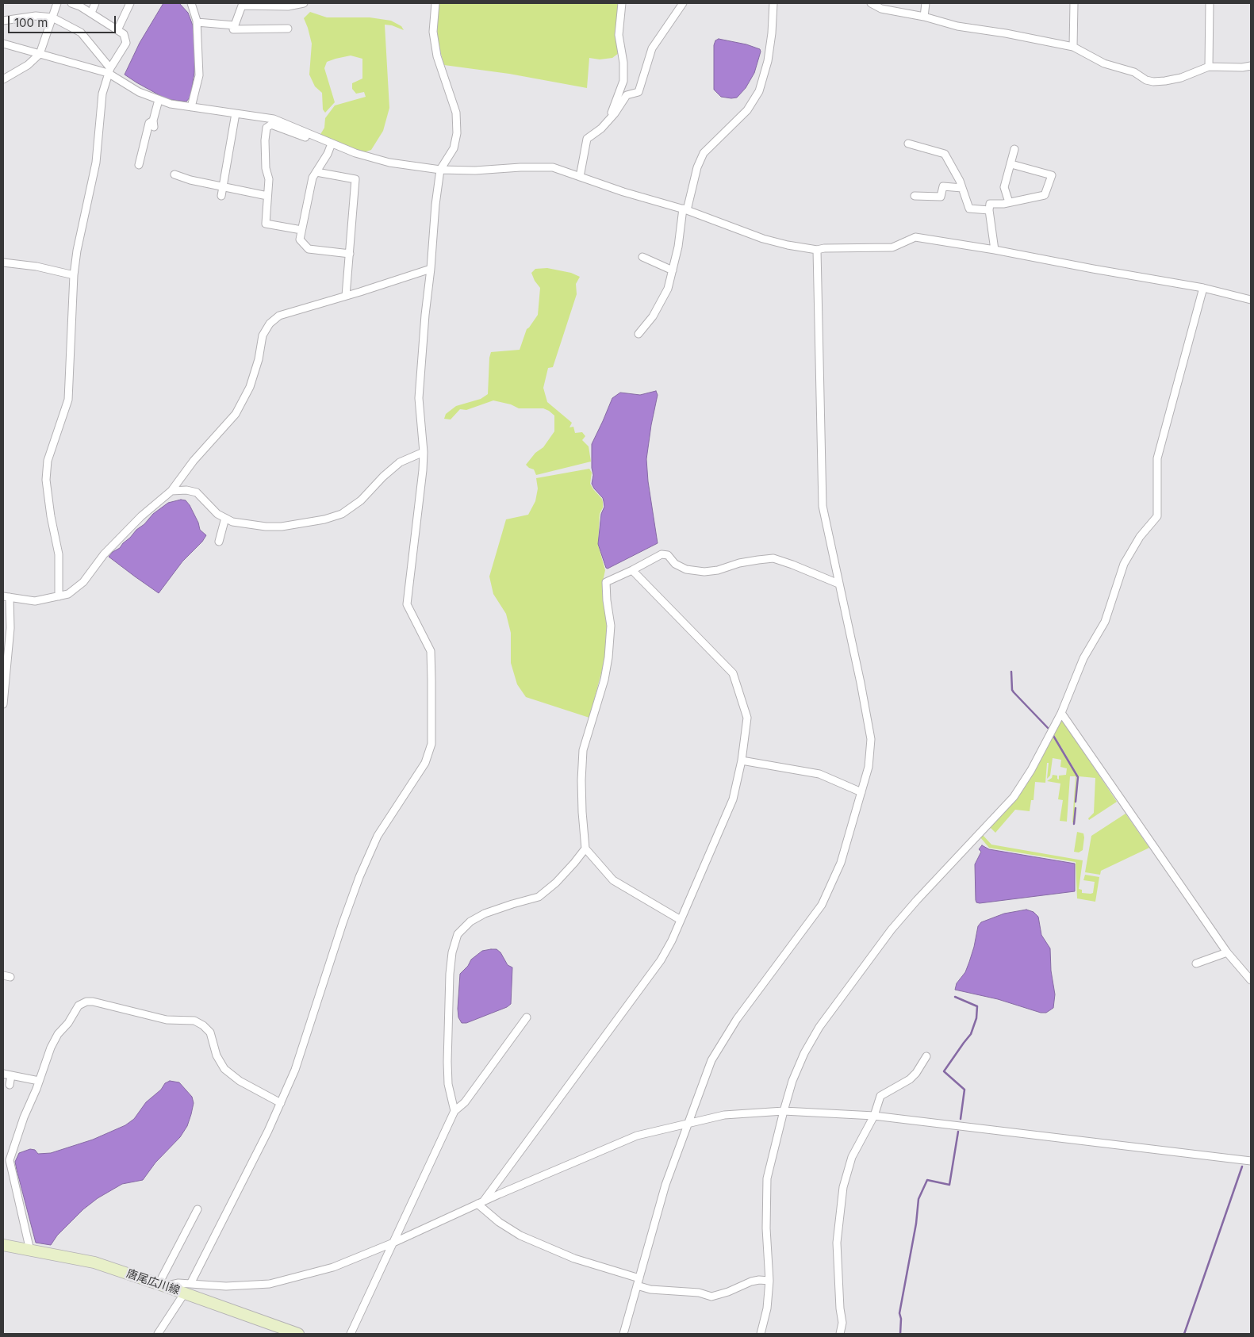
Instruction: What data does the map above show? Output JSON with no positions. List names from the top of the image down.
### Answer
{
  "streets": {
    "main road": ["唐尾広川線"]
  },
  "scale_bar": "100 m"
}
